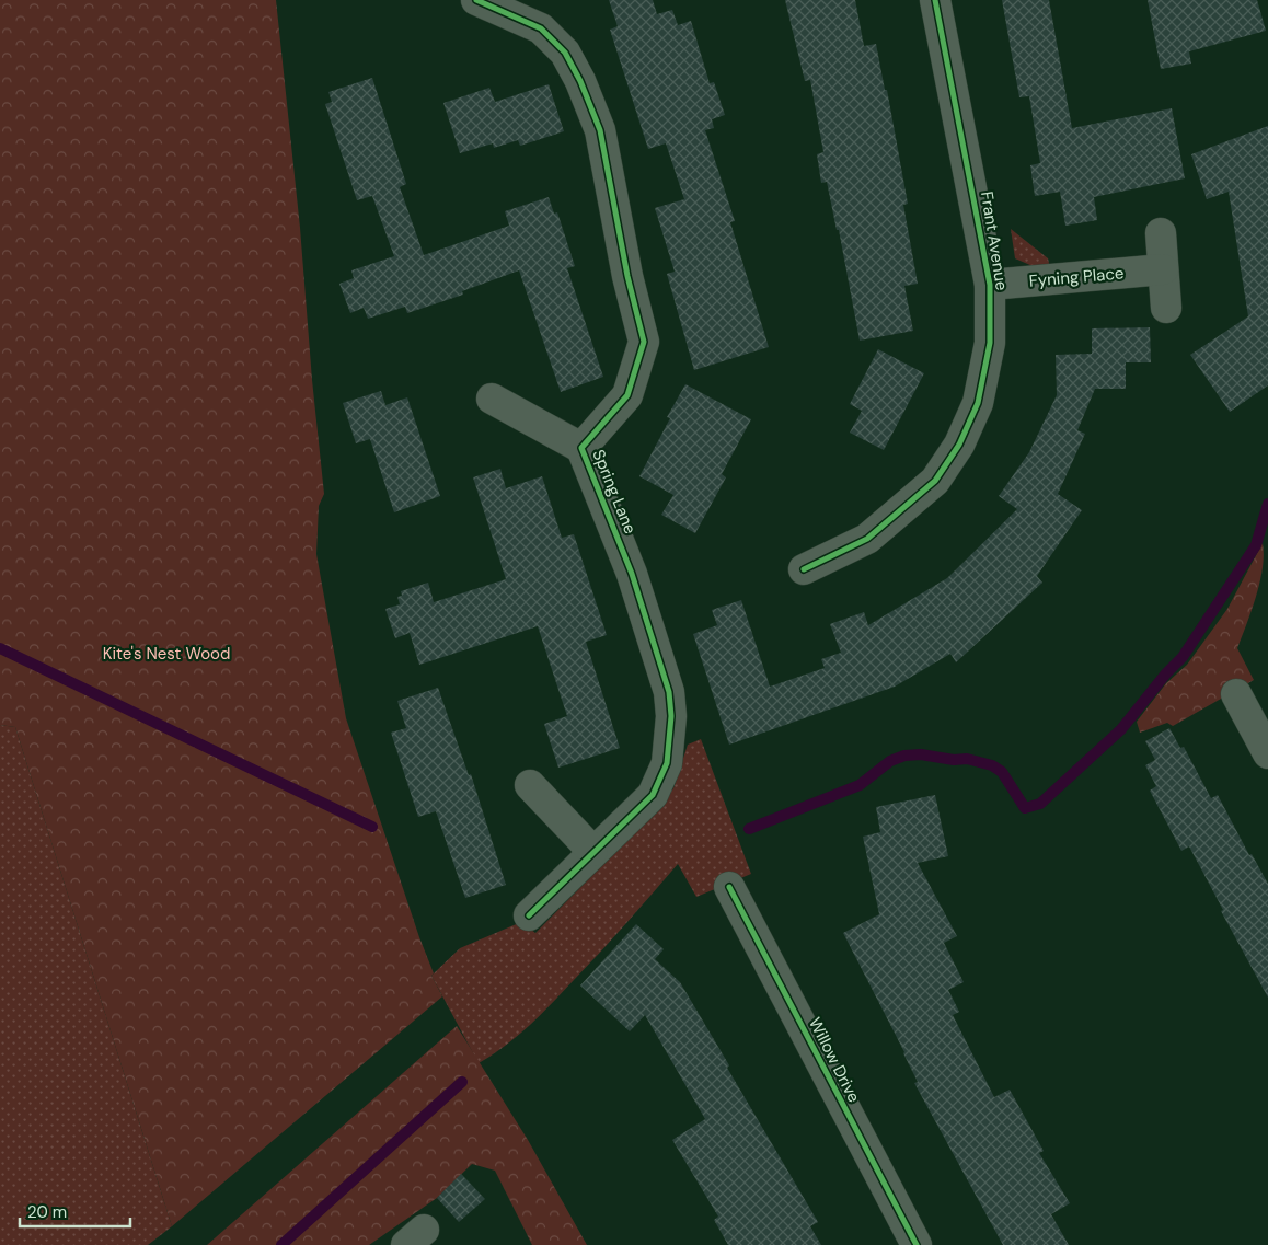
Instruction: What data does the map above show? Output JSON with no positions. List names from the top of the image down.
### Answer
{
  "streets": {
    "street": [
      "Frant Avenue",
      "Fyning Place",
      "Spring Lane",
      "Willow Drive"
    ]
  },
  "crossings": [
    ["Frant Avenue", "Fyning Place"]
  ],
  "parks": ["Kite's Nest Wood"],
  "scale_bar": "20 m"
}
